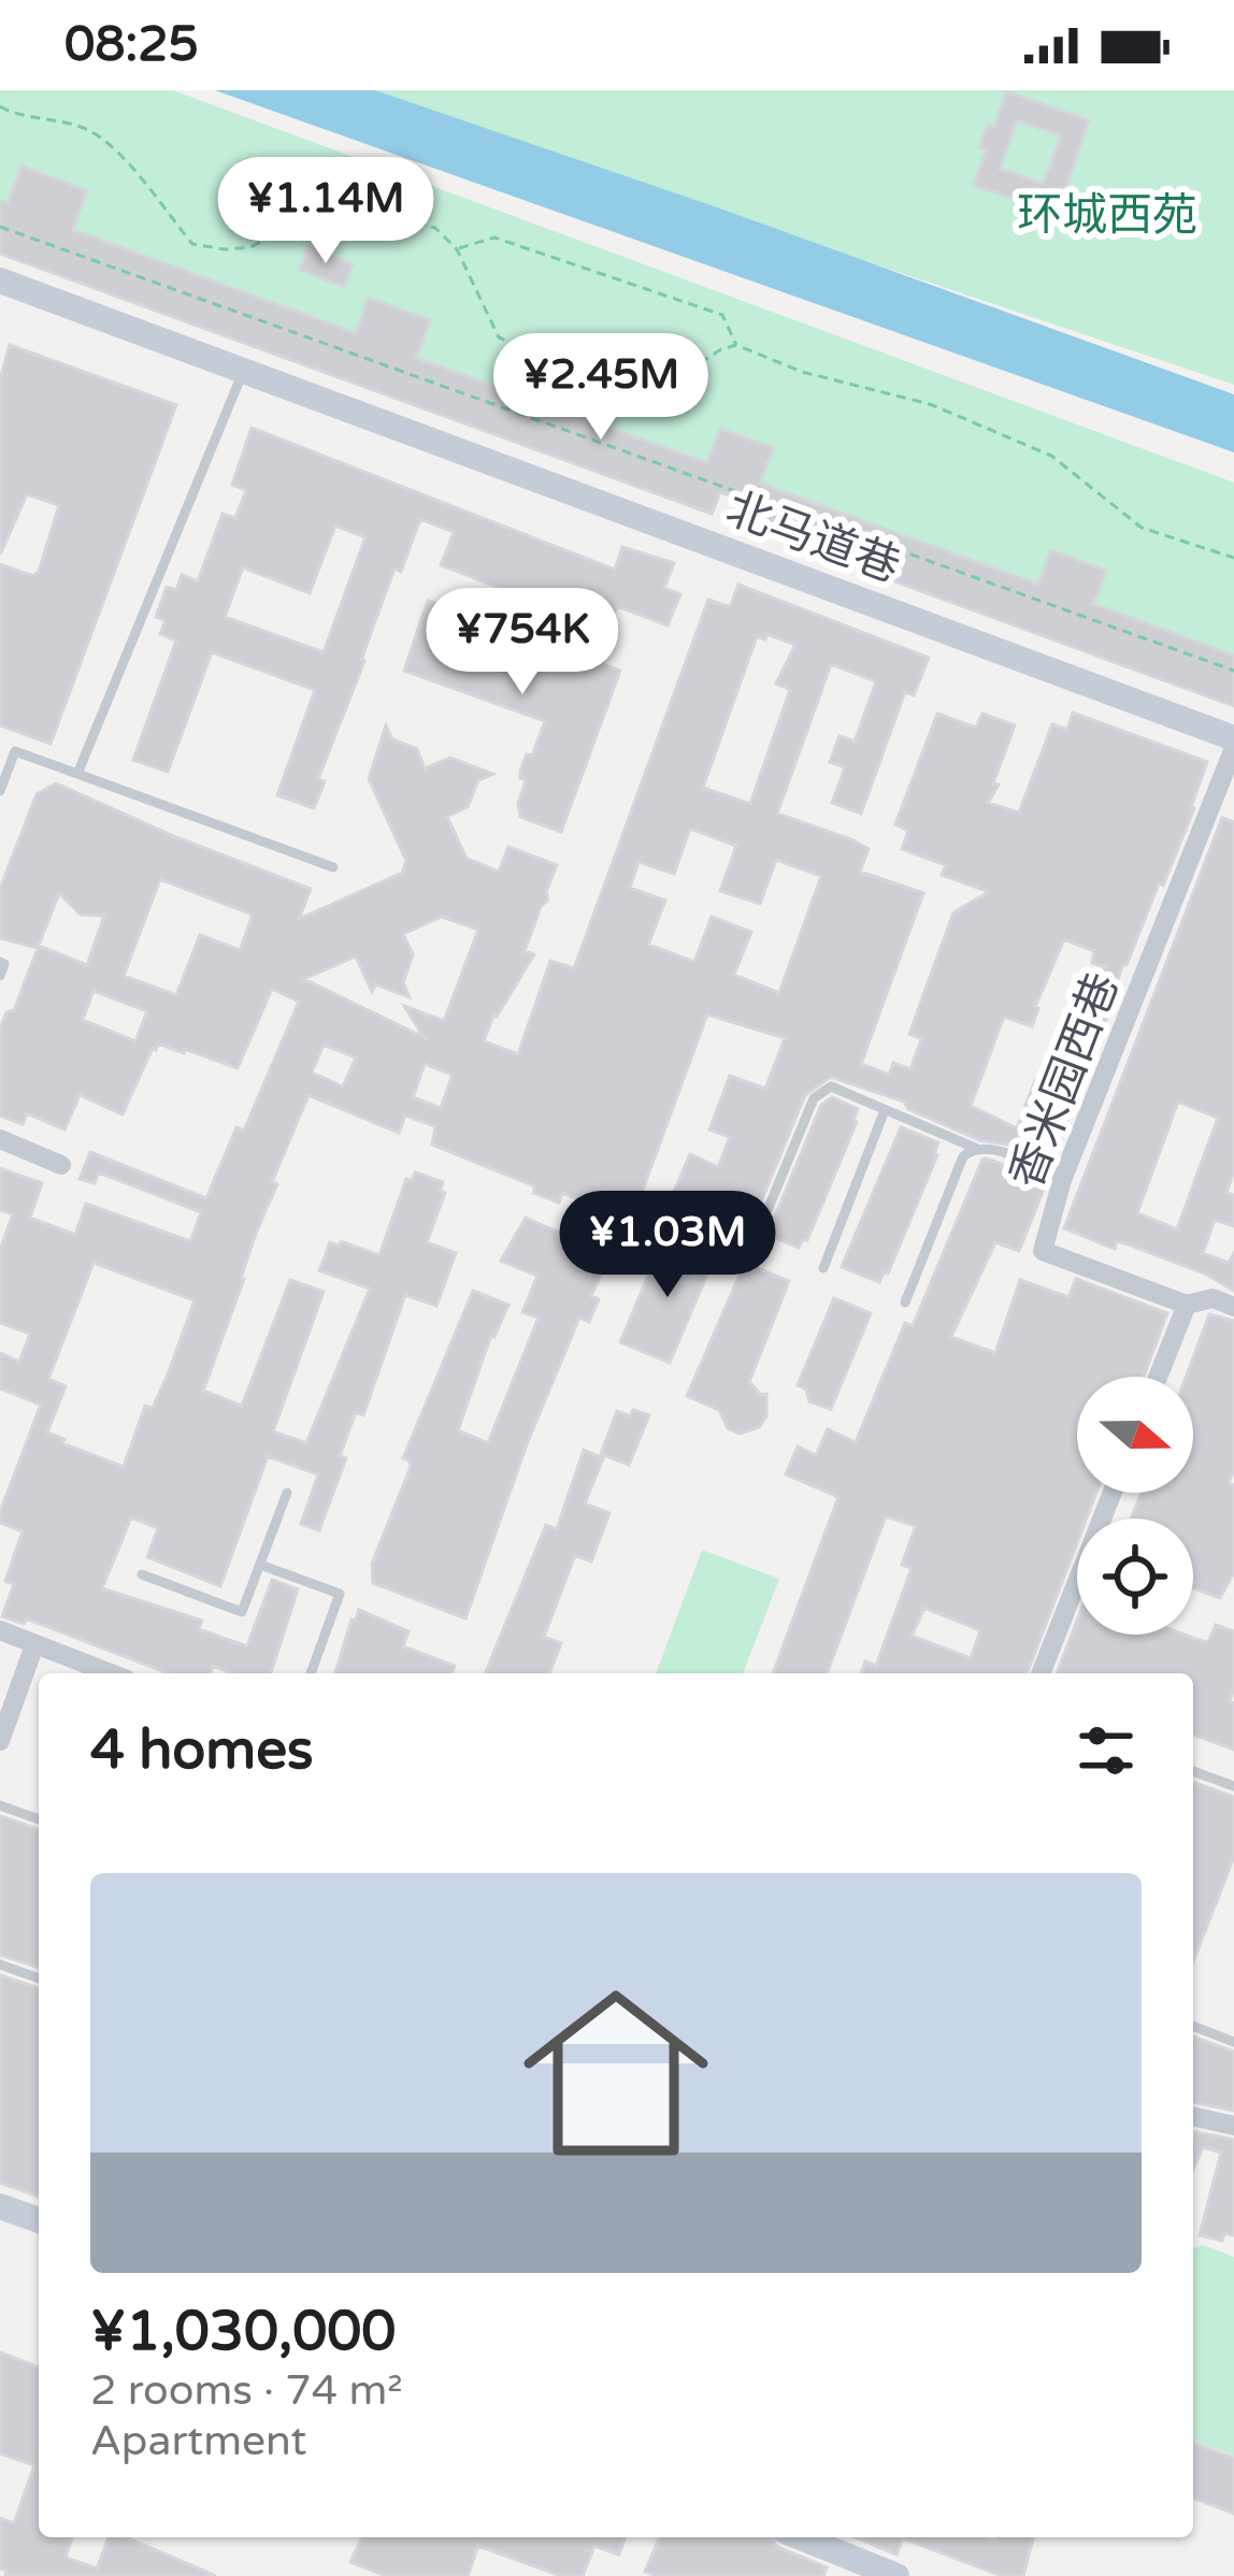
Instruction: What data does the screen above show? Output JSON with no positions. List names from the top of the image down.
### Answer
{
  "streets": {
    "street": ["北马道巷", "香米园西巷"]
  },
  "crossings": [
    ["北马道巷", "香米园西巷"]
  ],
  "parks": ["环城西苑"],
  "north": "right",
  "page": {
    "status": "08:25",
    "price": [
      "¥1.14M",
      "¥2.45M",
      "¥754K",
      "¥1.03M"
    ],
    "heading": "4 homes",
    "list": [
      {
        "name": "¥1,030,000",
        "note": "2 rooms · 74 m² · Apartment"
      }
    ]
  }
}
